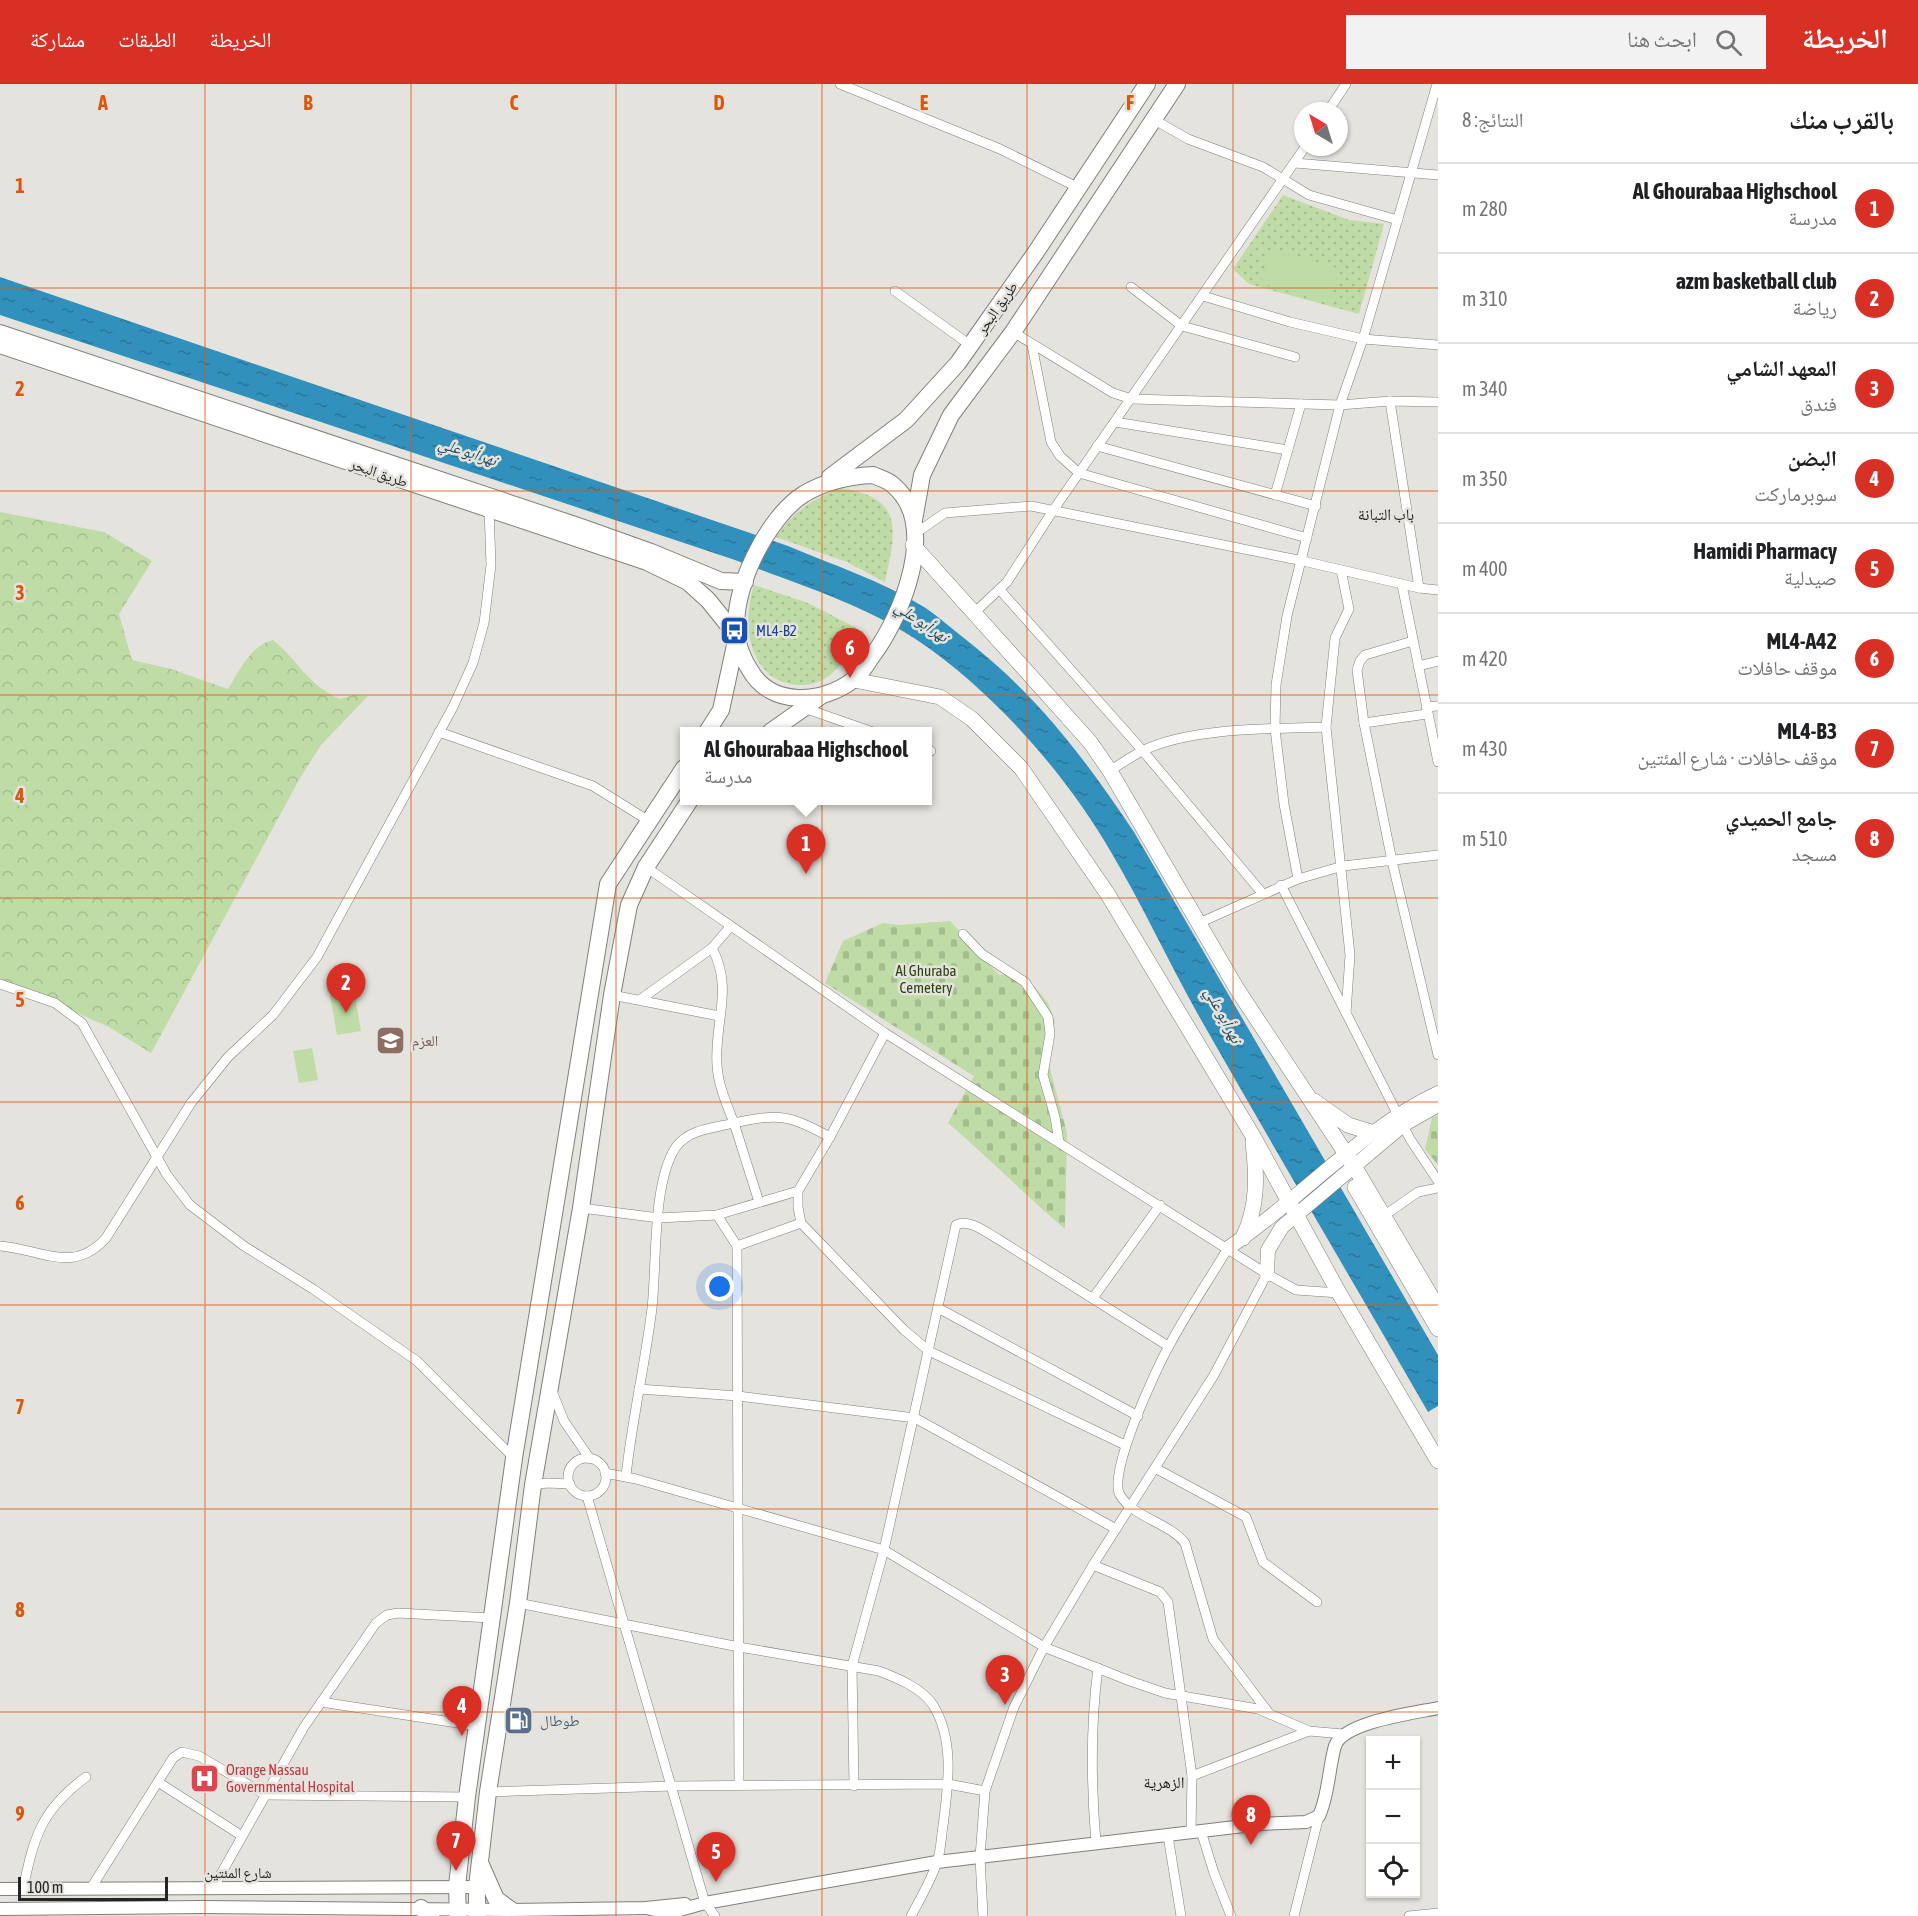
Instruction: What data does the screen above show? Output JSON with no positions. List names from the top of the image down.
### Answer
{
  "streets": {
    "highway": ["طريق البحر"],
    "street": ["شارع المئتين"]
  },
  "districts": ["باب التبانة", "الزهرية"],
  "water": ["نهر أبو علي"],
  "parks": ["Al Ghuraba Cemetery"],
  "places": {
    "bus stop": ["ML4-B2"],
    "school or university": ["العزم"],
    "fuel station": ["طوطال"],
    "hospital": ["Orange Nassau Governmental Hospital"]
  },
  "scale_bar": "100 m",
  "north": "top left",
  "page": {
    "header": "الخريطة",
    "search": "ابحث هنا",
    "nav": ["الخريطة", "الطبقات", "مشاركة"],
    "heading": ["بالقرب منك", "النتائج: 8"],
    "list": [
      {
        "mark": "1",
        "name": "Al Ghourabaa Highschool",
        "note": "مدرسة",
        "value": "280 m"
      },
      {
        "mark": "2",
        "name": "azm basketball club",
        "note": "رياضة",
        "value": "310 m"
      },
      {
        "mark": "3",
        "name": "المعهد الشامي",
        "note": "فندق",
        "value": "340 m"
      },
      {
        "mark": "4",
        "name": "البضن",
        "note": "سوبرماركت",
        "value": "350 m"
      },
      {
        "mark": "5",
        "name": "Hamidi Pharmacy",
        "note": "صيدلية",
        "value": "400 m"
      },
      {
        "mark": "6",
        "name": "ML4-A42",
        "note": "موقف حافلات",
        "value": "420 m"
      },
      {
        "mark": "7",
        "name": "ML4-B3",
        "note": "موقف حافلات · شارع المئتين",
        "value": "430 m"
      },
      {
        "mark": "8",
        "name": "جامع الحميدي",
        "note": "مسجد",
        "value": "510 m"
      }
    ],
    "pins": [
      "6",
      "1",
      "2",
      "3",
      "4",
      "8",
      "7",
      "5"
    ],
    "popup": ["Al Ghourabaa Highschool", "مدرسة"],
    "map_buttons": ["+", "−"],
    "scale": "100 m"
  },
  "grid": {
    "columns": [
      "A",
      "B",
      "C",
      "D",
      "E",
      "F"
    ],
    "rows": [
      "1",
      "2",
      "3",
      "4",
      "5",
      "6",
      "7",
      "8",
      "9"
    ]
  }
}
